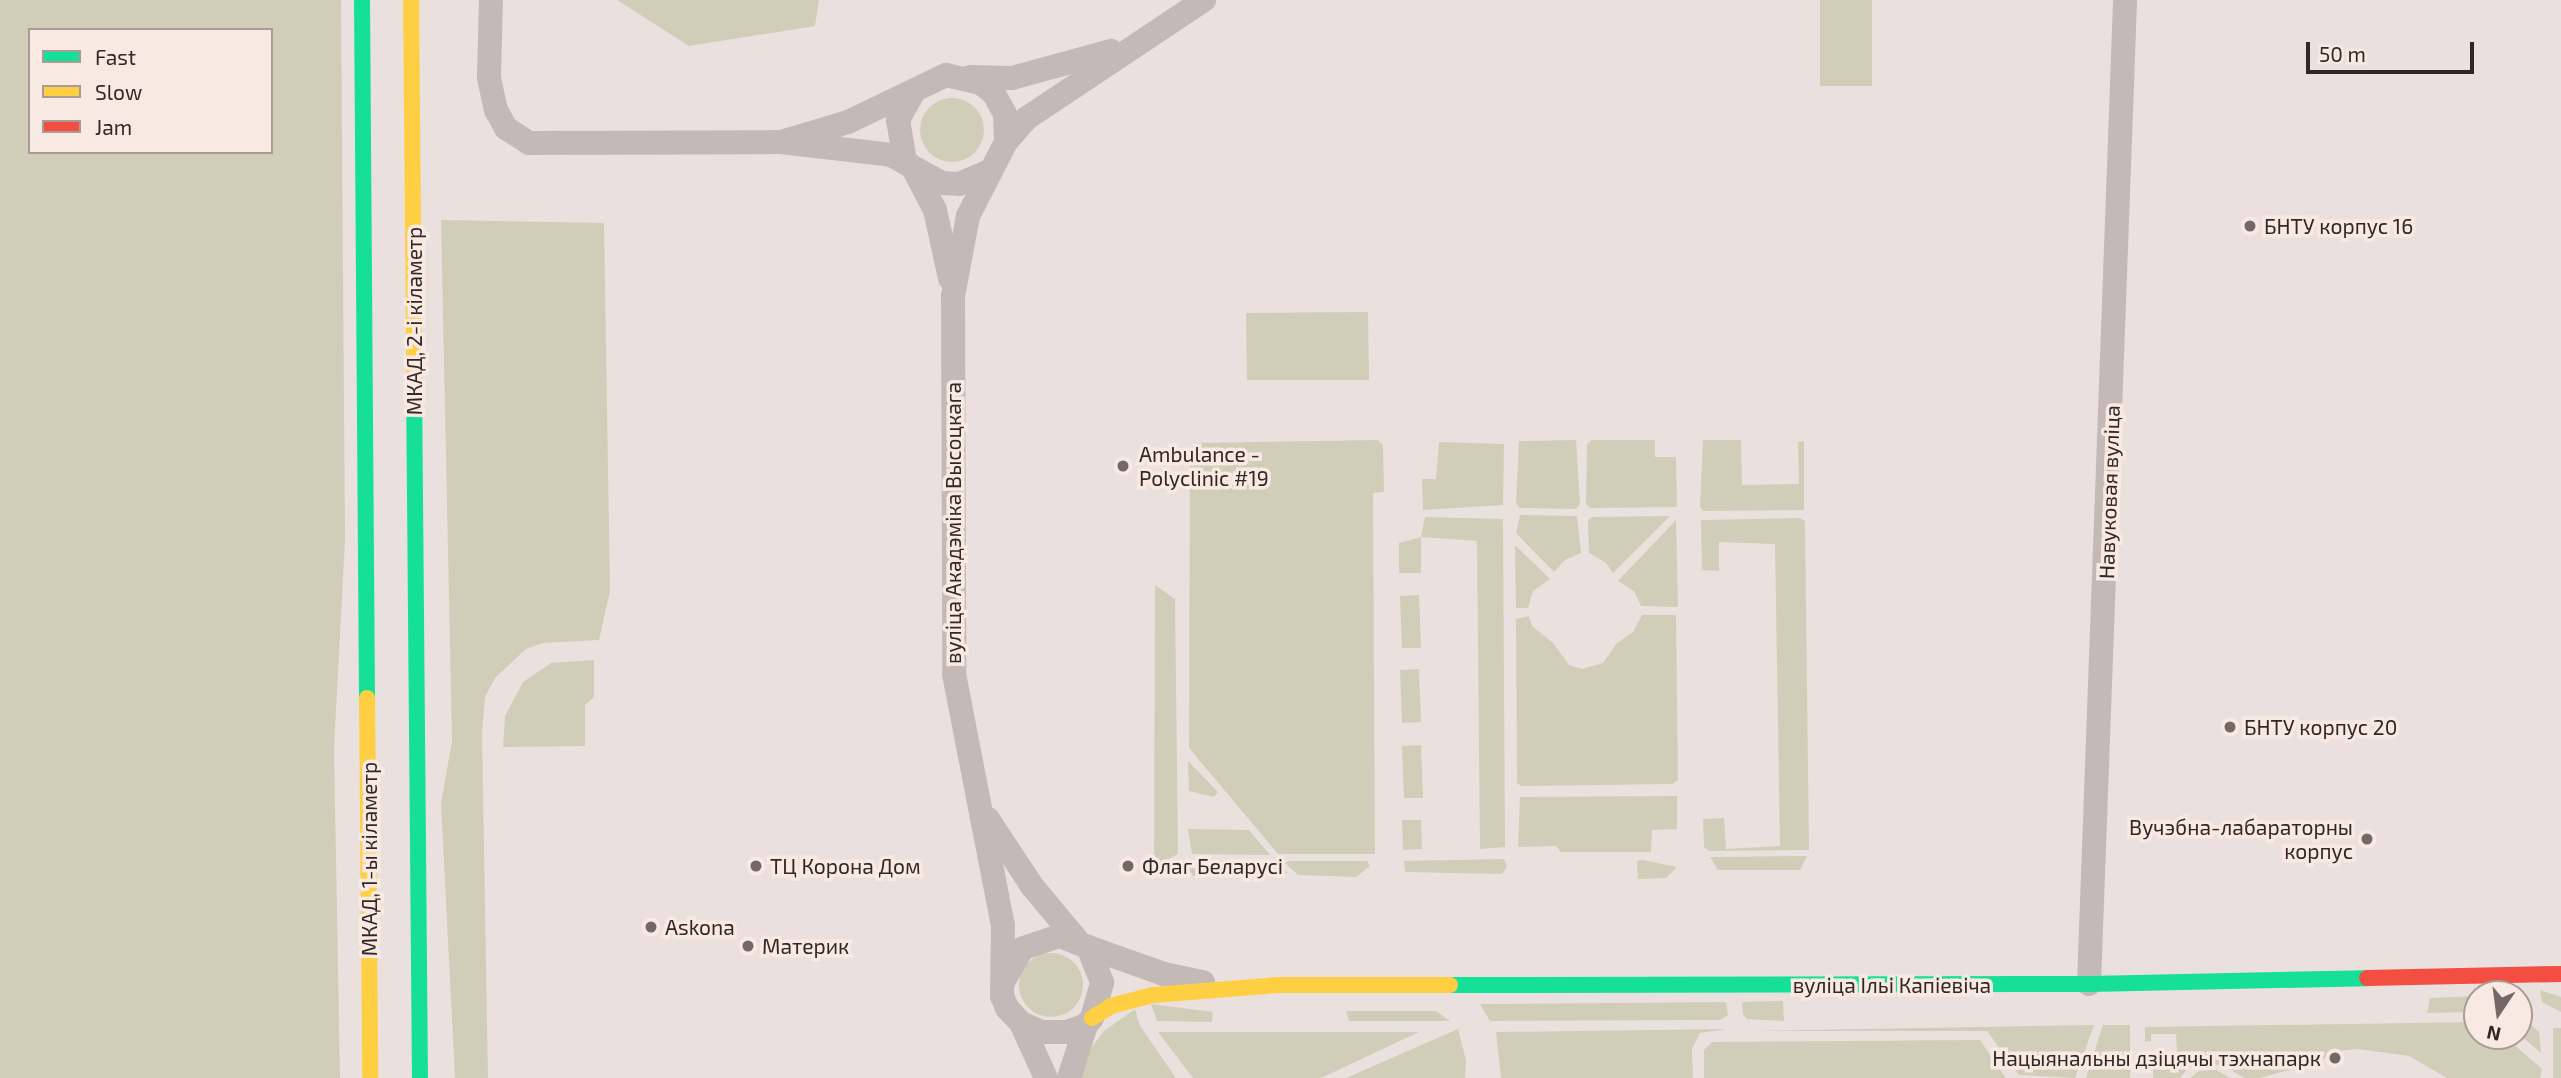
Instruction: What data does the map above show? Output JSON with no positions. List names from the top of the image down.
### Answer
{
  "streets": {
    "main road": ["МКАД, 2-і кіламетр", "МКАД, 1-ы кіламетр", "вуліца Ільі Капіевіча"],
    "street": ["Навуковая вуліца", "вуліца Акадэміка Высоцкага"]
  },
  "crossings": [
    ["Навуковая вуліца", "вуліца Ільі Капіевіча"],
    ["вуліца Акадэміка Высоцкага", "вуліца Ільі Капіевіча"]
  ],
  "places": [
    "БНТУ корпус 16",
    "Ambulance - Polyclinic #19",
    "БНТУ корпус 20",
    "Вучэбна-лабараторны корпус",
    "ТЦ Корона Дом",
    "Флаг Беларусі",
    "Askona",
    "Материк",
    "Нацыянальны дзіцячы тэхнапарк"
  ],
  "legend": ["Fast", "Slow", "Jam"],
  "scale_bar": "50 m",
  "north": "bottom"
}
